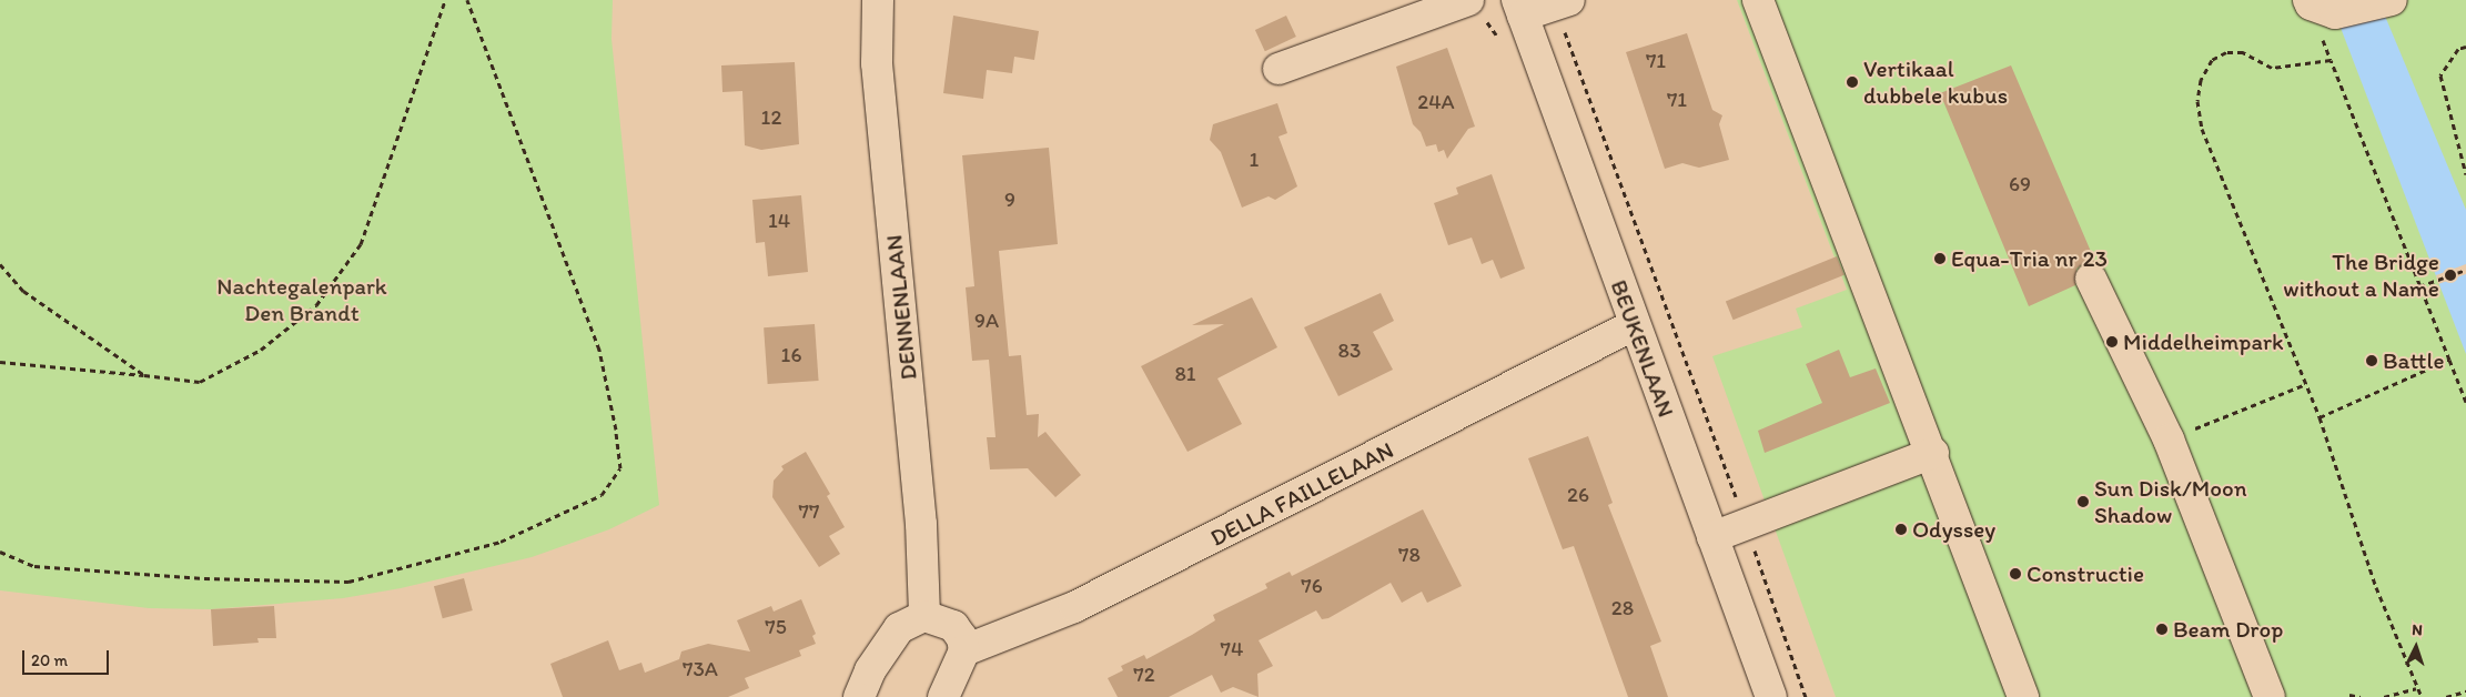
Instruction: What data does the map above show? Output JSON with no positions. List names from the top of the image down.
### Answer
{
  "streets": {
    "street": ["DENNENLAAN", "BEUKENLAAN", "DELLA FAILLELAAN"]
  },
  "crossings": [
    ["BEUKENLAAN", "DELLA FAILLELAAN"]
  ],
  "parks": ["Nachtegalenpark Den Brandt"],
  "places": [
    "Vertikaal dubbele kubus",
    "Equa-Tria nr 23",
    "The Bridge without a Name",
    "Middelheimpark",
    "Battle",
    "Sun Disk/Moon Shadow",
    "Odyssey",
    "Constructie",
    "Beam Drop"
  ],
  "house_numbers": [
    "71",
    "71",
    "24A",
    "12",
    "1",
    "69",
    "9",
    "14",
    "9A",
    "83",
    "16",
    "81",
    "26",
    "77",
    "78",
    "76",
    "28",
    "75",
    "74",
    "73A",
    "72"
  ],
  "scale_bar": "20 m",
  "north": "top"
}
